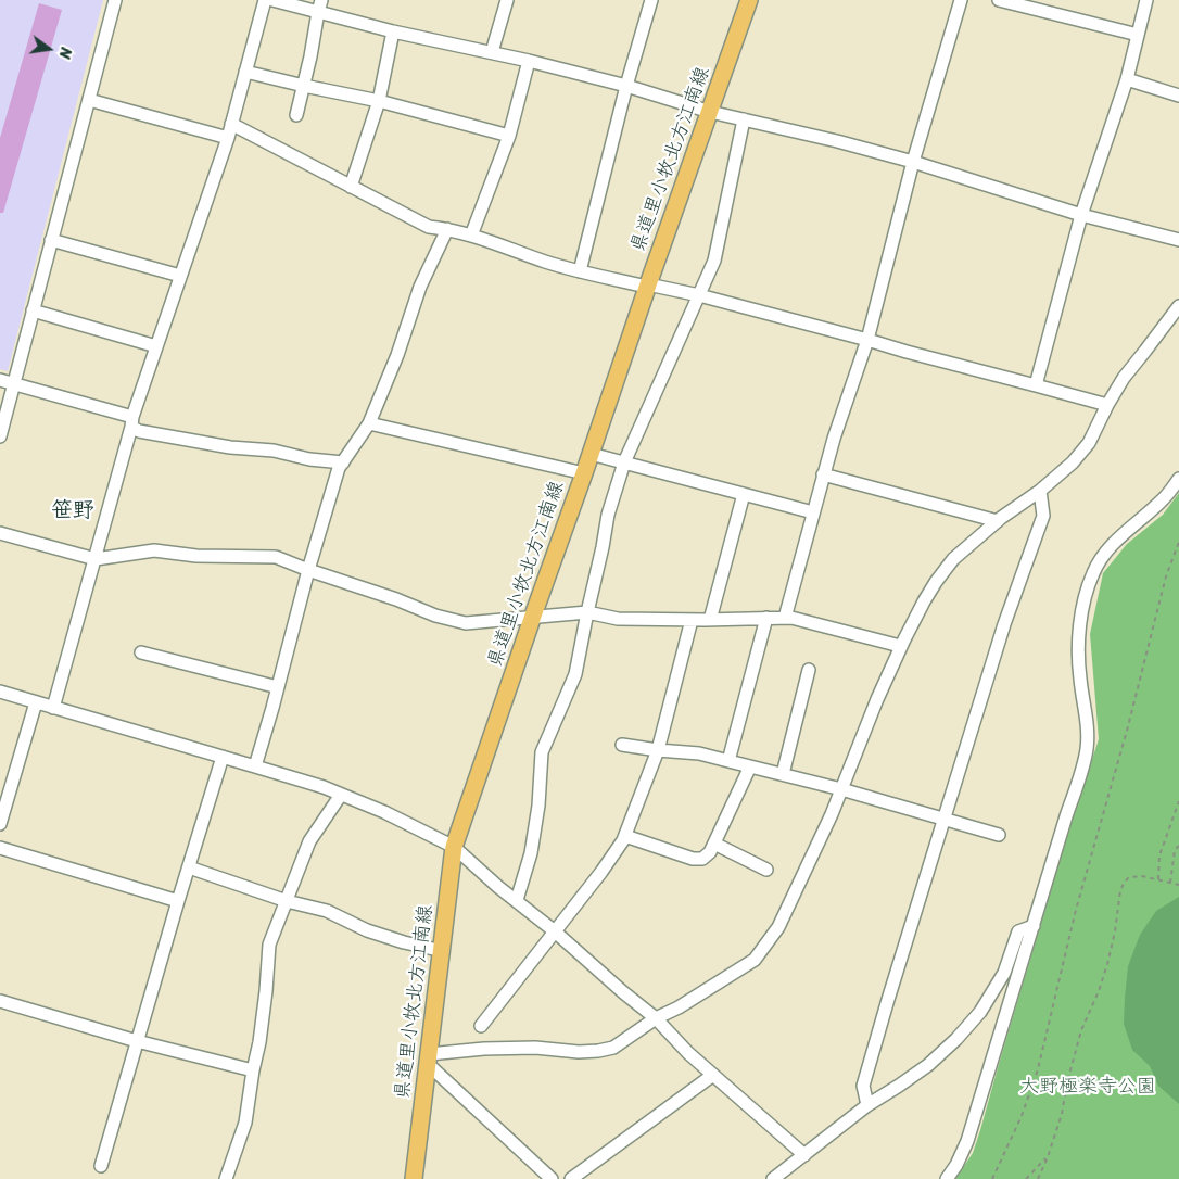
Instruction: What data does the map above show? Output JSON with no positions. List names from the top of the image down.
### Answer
{
  "streets": {
    "main road": ["県道里小牧北方江南線"]
  },
  "districts": ["笹野"],
  "parks": ["大野極楽寺公園"],
  "north": "right"
}
